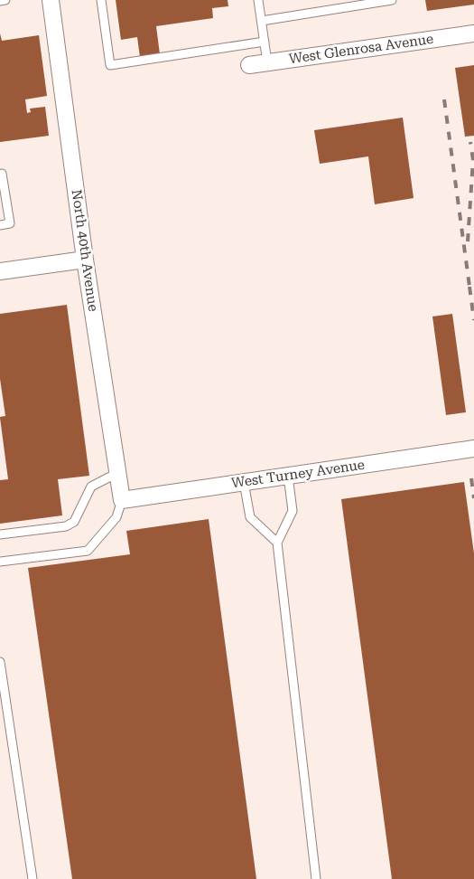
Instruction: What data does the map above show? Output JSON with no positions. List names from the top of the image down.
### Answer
{
  "streets": {
    "street": ["West Glenrosa Avenue", "North 40th Avenue", "West Turney Avenue"]
  },
  "crossings": [
    ["North 40th Avenue", "West Turney Avenue"]
  ]
}
